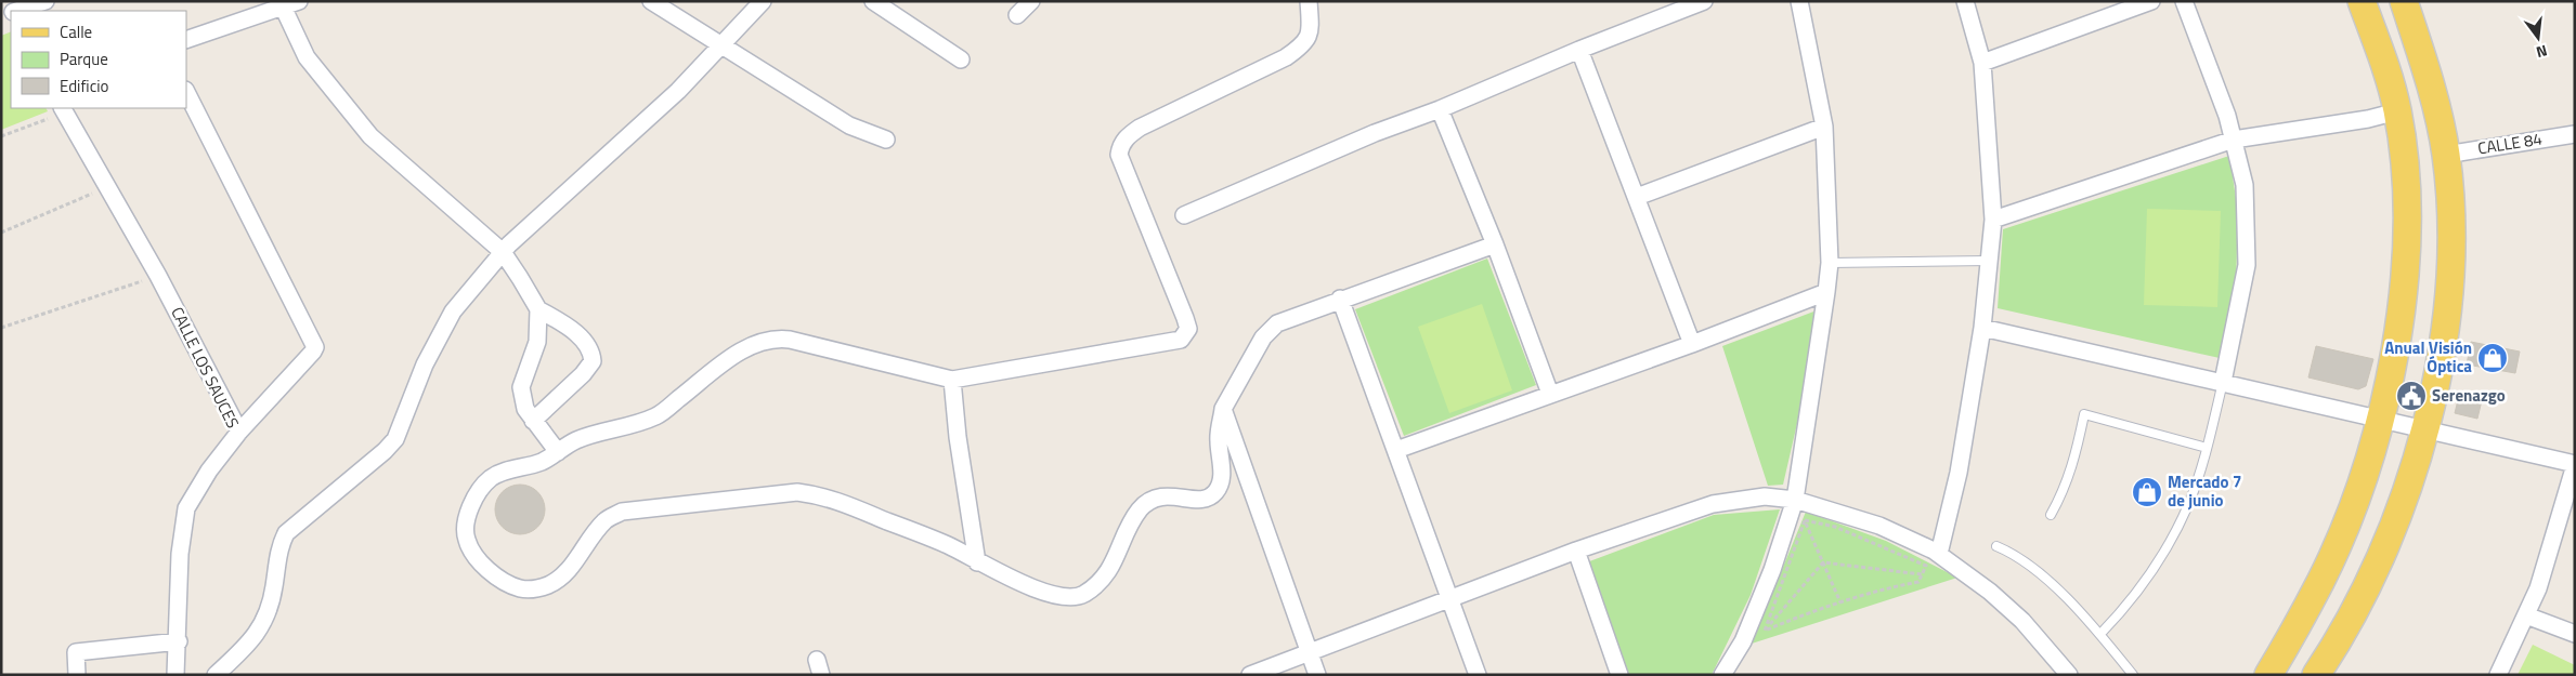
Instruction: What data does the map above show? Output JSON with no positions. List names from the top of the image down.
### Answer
{
  "streets": {
    "street": ["CALLE 84", "CALLE LOS SAUCES"]
  },
  "places": {
    "shop": ["Anual Visión Óptica", "Mercado 7 de junio"],
    "public building": ["Serenazgo"]
  },
  "legend": ["Calle", "Parque", "Edificio"],
  "north": "bottom"
}
